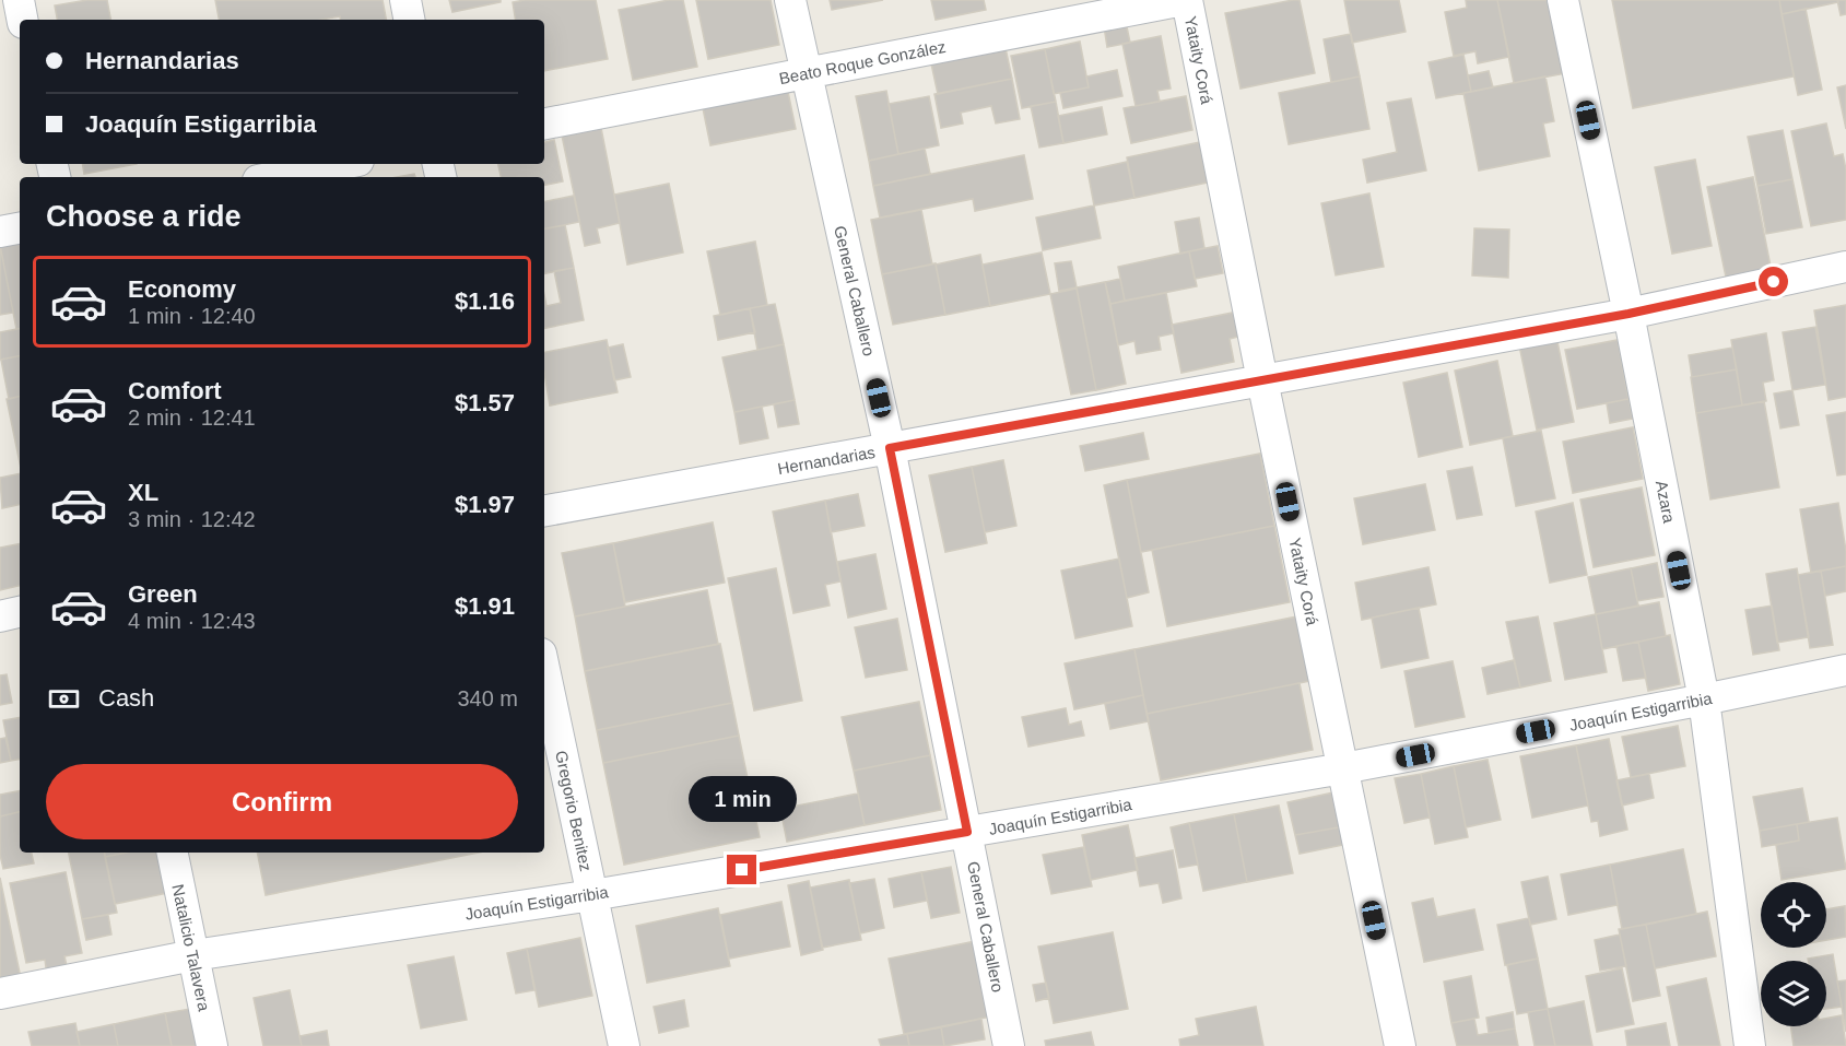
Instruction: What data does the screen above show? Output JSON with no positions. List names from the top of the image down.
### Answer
{
  "streets": {
    "street": [
      "Yataity Corá",
      "Beato Roque González",
      "General Caballero",
      "Hernandarias",
      "Azara",
      "Joaquín Estigarribia",
      "Gregorio Benitez",
      "Natalicio Talavera"
    ]
  },
  "crossings": [
    ["Yataity Corá", "Beato Roque González"],
    ["Yataity Corá", "Hernandarias"],
    ["Yataity Corá", "Joaquín Estigarribia"],
    ["Beato Roque González", "General Caballero"],
    ["General Caballero", "Hernandarias"],
    ["General Caballero", "Joaquín Estigarribia"],
    ["Hernandarias", "Azara"],
    ["Azara", "Joaquín Estigarribia"],
    ["Joaquín Estigarribia", "Gregorio Benitez"],
    ["Joaquín Estigarribia", "Natalicio Talavera"]
  ],
  "page": {
    "banner": ["Hernandarias", "Joaquín Estigarribia"],
    "heading": "Choose a ride",
    "list": [
      {
        "name": "Economy",
        "note": "1 min · 12:40",
        "value": "$1.16"
      },
      {
        "name": "Comfort",
        "note": "2 min · 12:41",
        "value": "$1.57"
      },
      {
        "name": "XL",
        "note": "3 min · 12:42",
        "value": "$1.97"
      },
      {
        "name": "Green",
        "note": "4 min · 12:43",
        "value": "$1.91"
      }
    ],
    "pay": ["Cash", "340 m"],
    "buttons": "Confirm",
    "bubble": "1 min"
  }
}
